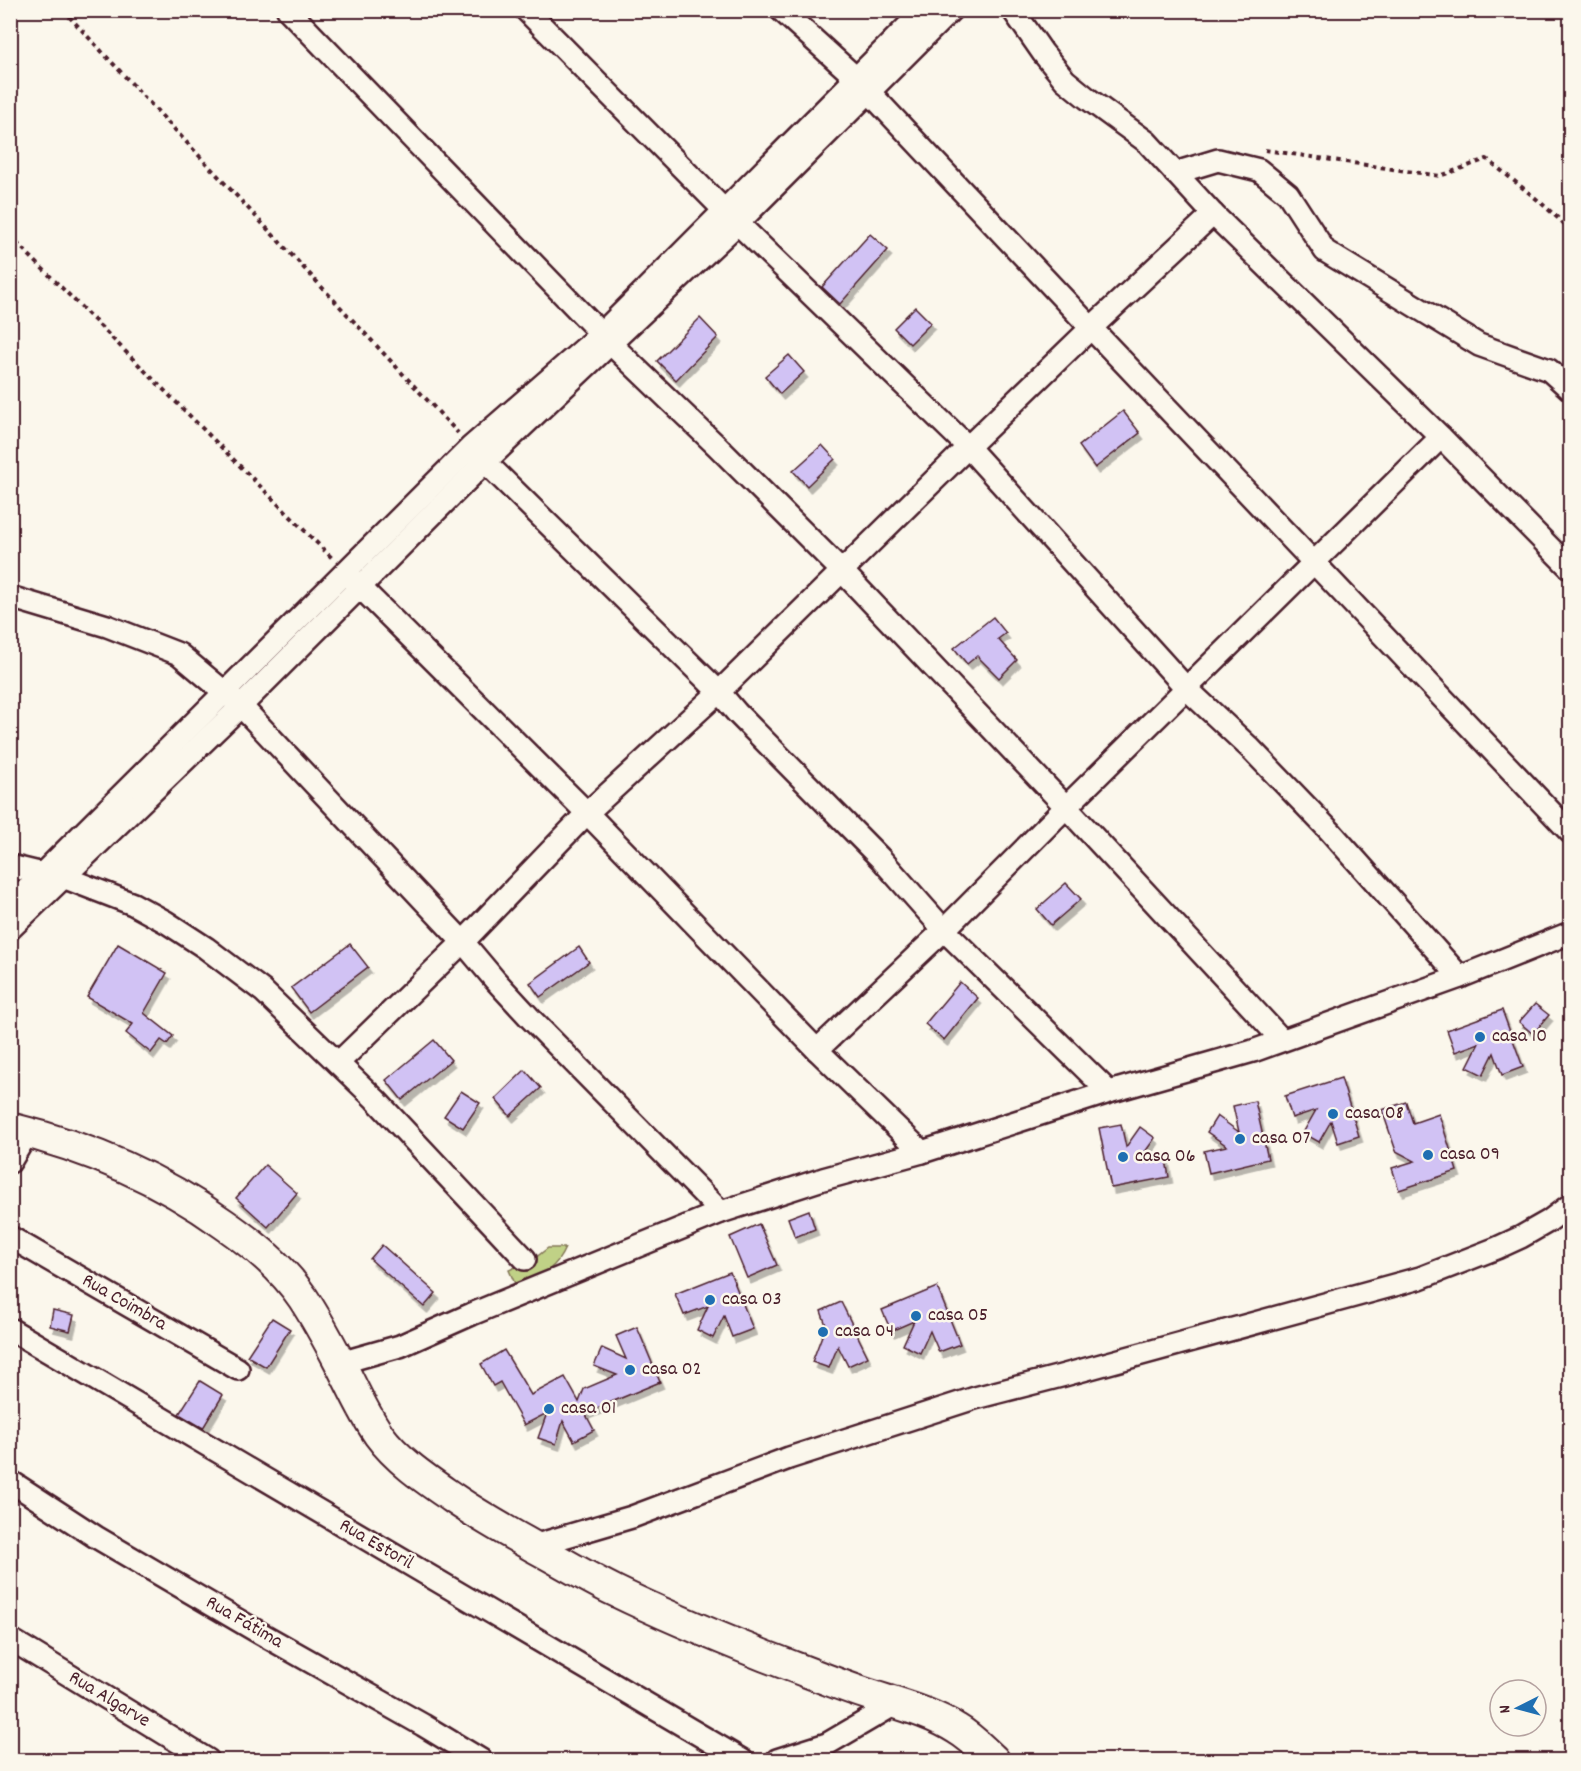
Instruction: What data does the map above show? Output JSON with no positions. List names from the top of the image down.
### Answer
{
  "streets": {
    "street": [
      "Rua Coimbra",
      "Rua Estoril",
      "Rua Fátima",
      "Rua Algarve"
    ]
  },
  "places": [
    "casa 10",
    "casa 08",
    "casa 07",
    "casa 09",
    "casa 06",
    "casa 03",
    "casa 05",
    "casa 04",
    "casa 02",
    "casa 01"
  ],
  "north": "left"
}
